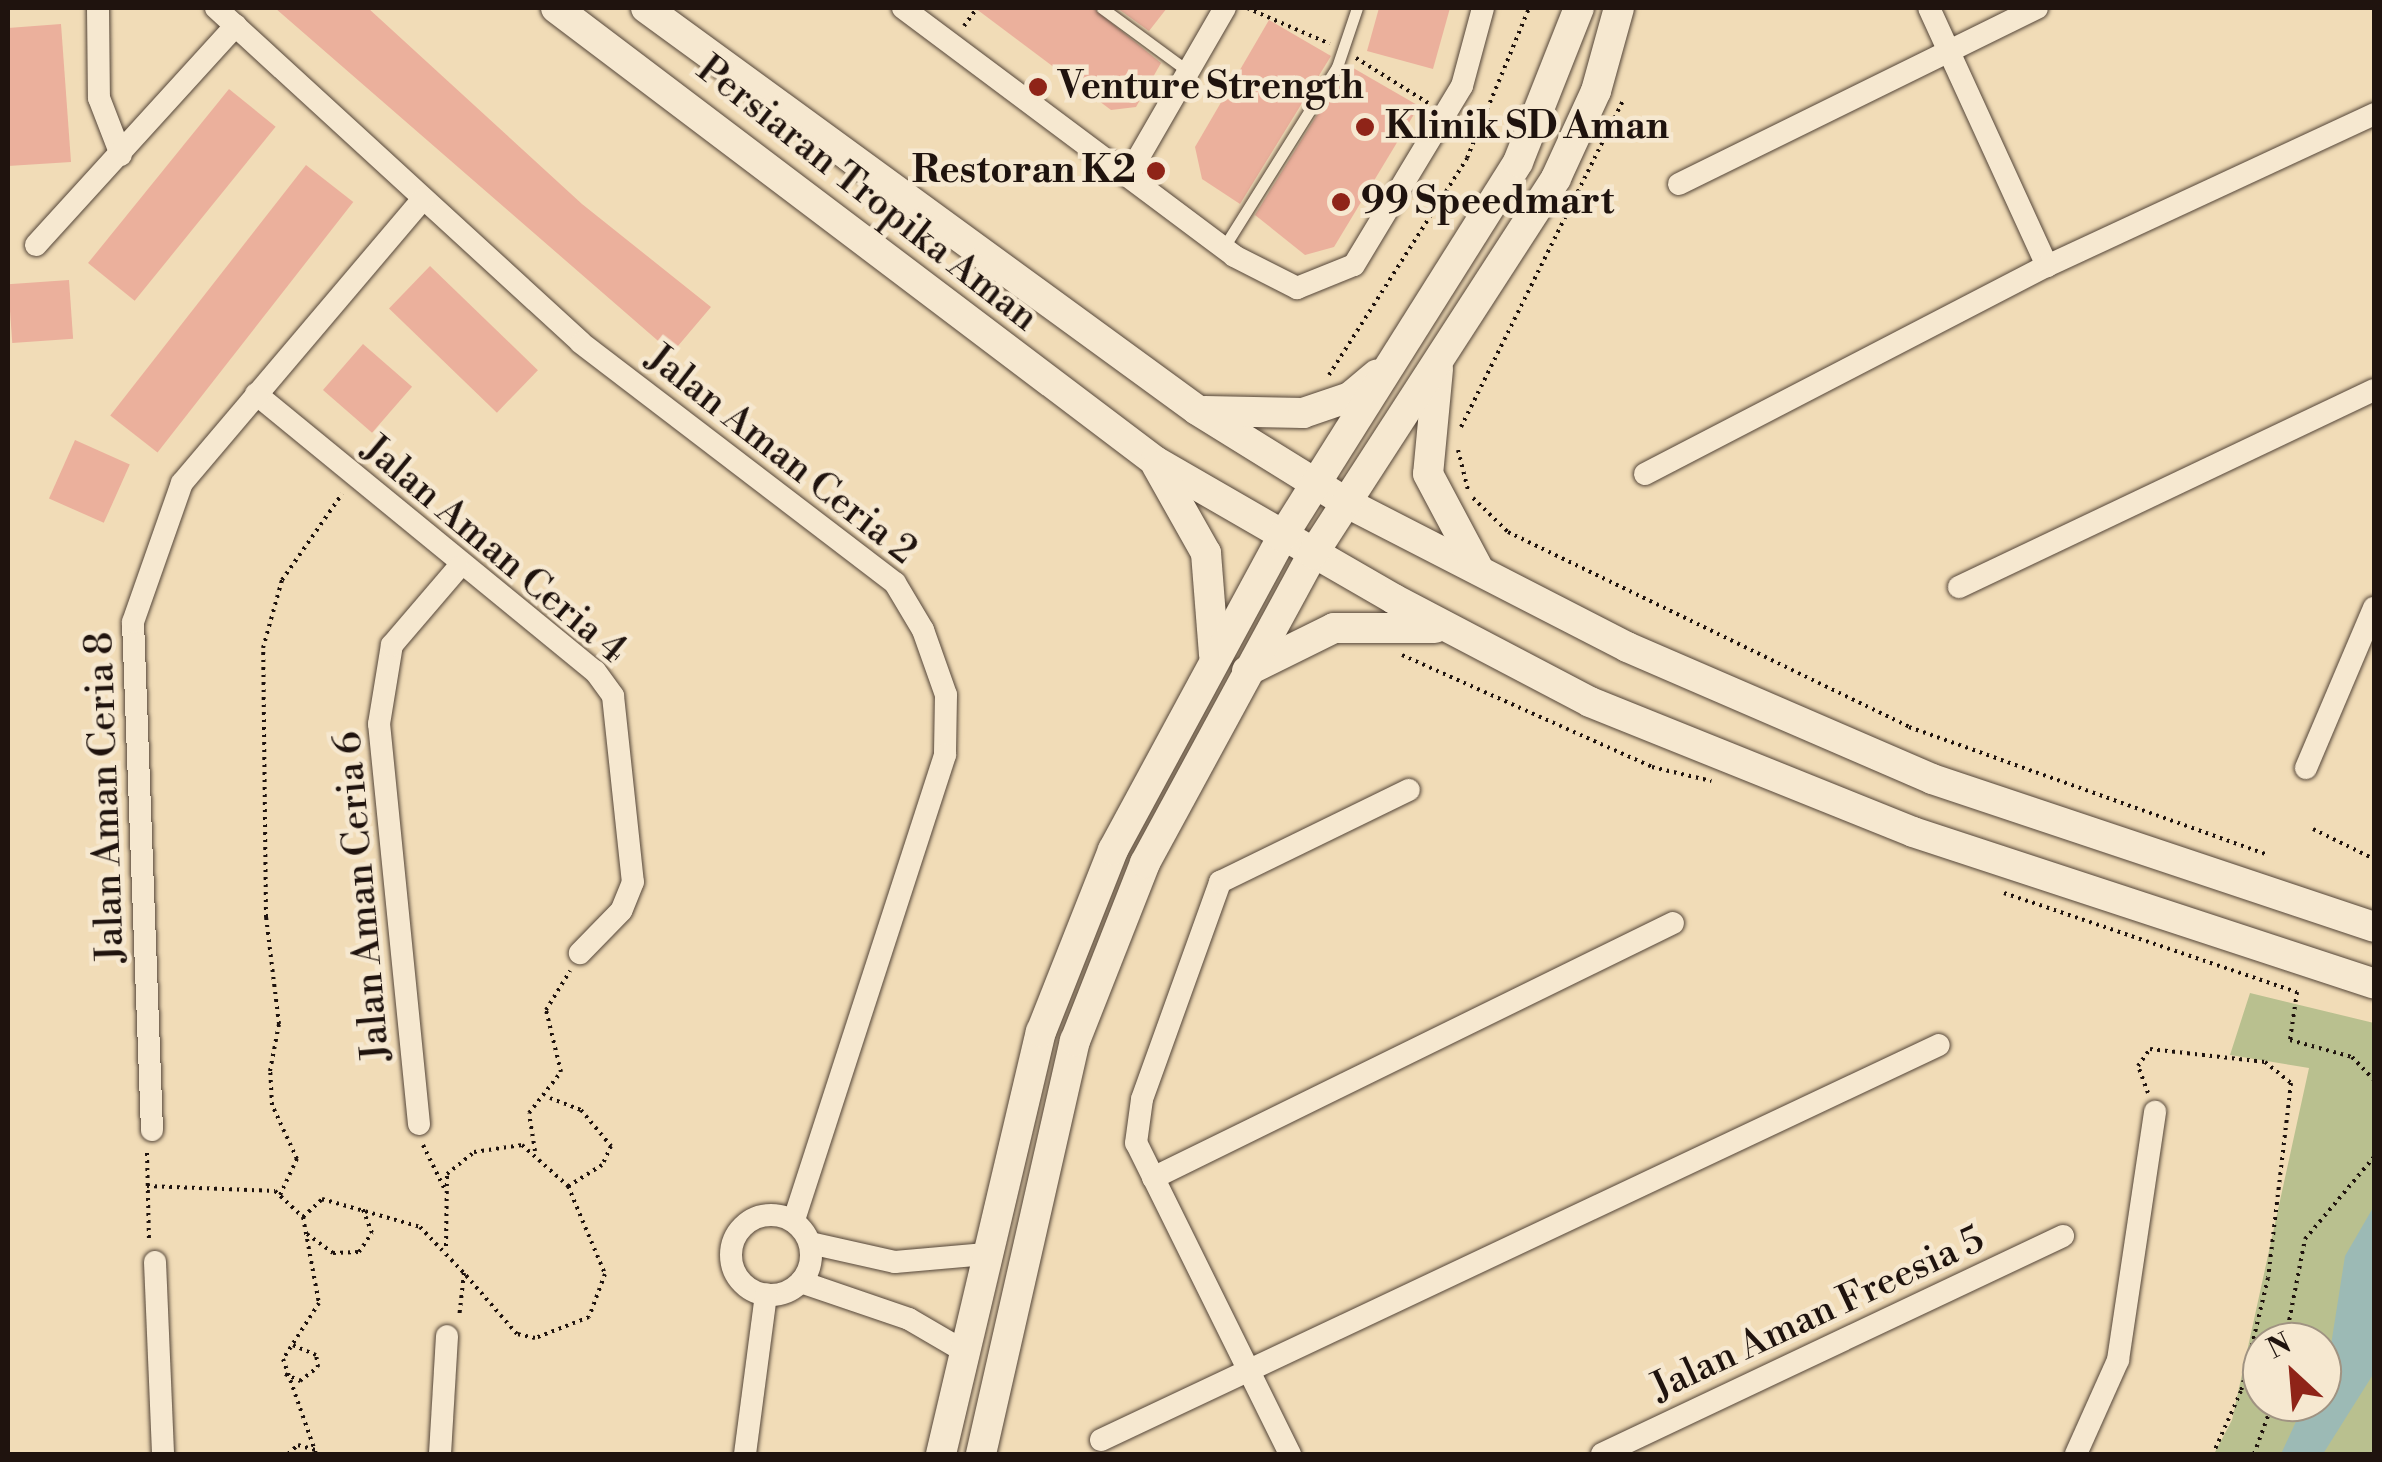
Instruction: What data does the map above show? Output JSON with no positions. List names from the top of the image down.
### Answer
{
  "streets": {
    "main road": ["Persiaran Tropika Aman"],
    "street": [
      "Jalan Aman Ceria 2",
      "Jalan Aman Ceria 4",
      "Jalan Aman Ceria 8",
      "Jalan Aman Ceria 6",
      "Jalan Aman Freesia 5"
    ]
  },
  "crossings": [
    ["Jalan Aman Ceria 2", "Jalan Aman Ceria 8"],
    ["Jalan Aman Ceria 4", "Jalan Aman Ceria 8"],
    ["Jalan Aman Ceria 4", "Jalan Aman Ceria 6"]
  ],
  "places": [
    "Venture Strength",
    "Klinik SD Aman",
    "Restoran K2",
    "99 Speedmart"
  ],
  "north": "top left"
}
